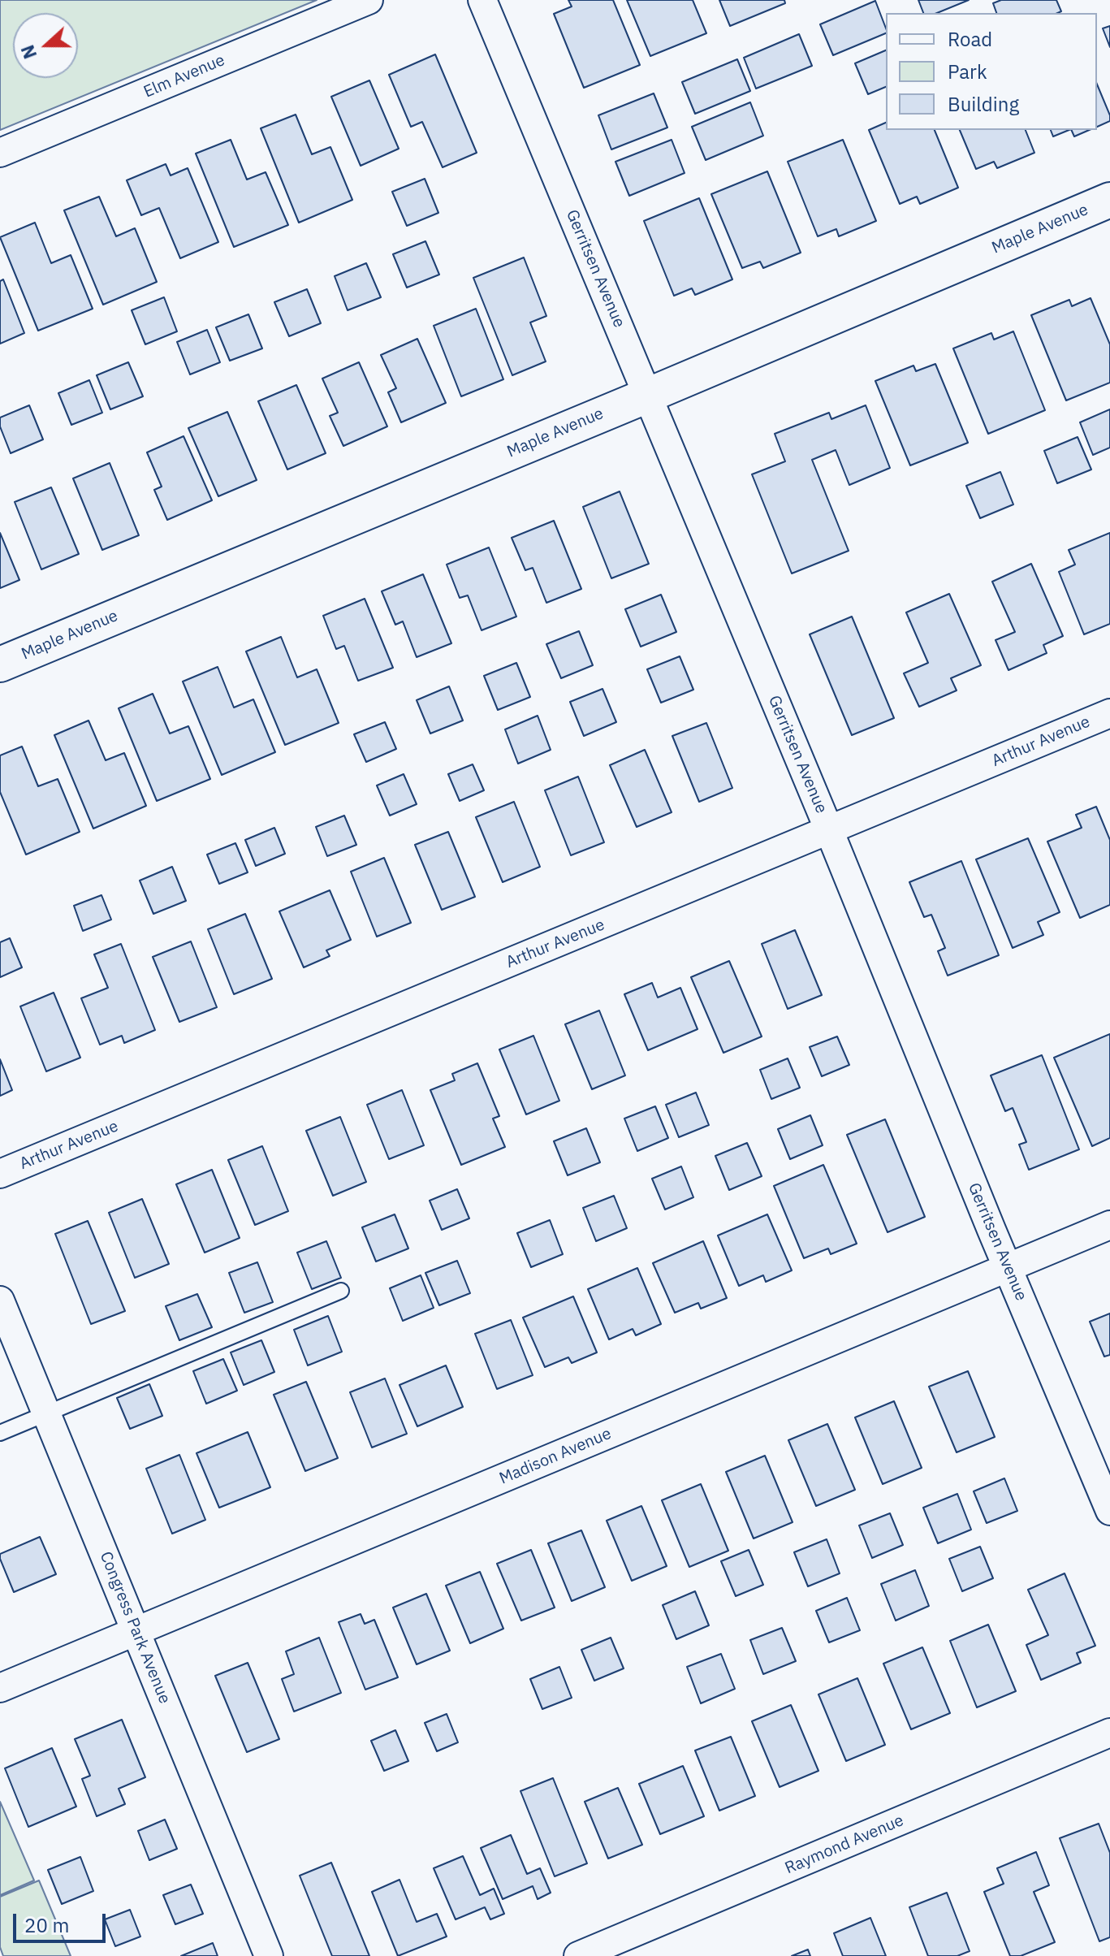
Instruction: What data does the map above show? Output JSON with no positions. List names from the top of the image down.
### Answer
{
  "streets": {
    "street": [
      "Elm Avenue",
      "Maple Avenue",
      "Gerritsen Avenue",
      "Arthur Avenue",
      "Madison Avenue",
      "Congress Park Avenue",
      "Raymond Avenue"
    ]
  },
  "crossings": [
    ["Maple Avenue", "Gerritsen Avenue"],
    ["Gerritsen Avenue", "Arthur Avenue"],
    ["Gerritsen Avenue", "Madison Avenue"],
    ["Madison Avenue", "Congress Park Avenue"]
  ],
  "legend": ["Road", "Park", "Building"],
  "scale_bar": "20 m",
  "north": "left"
}
